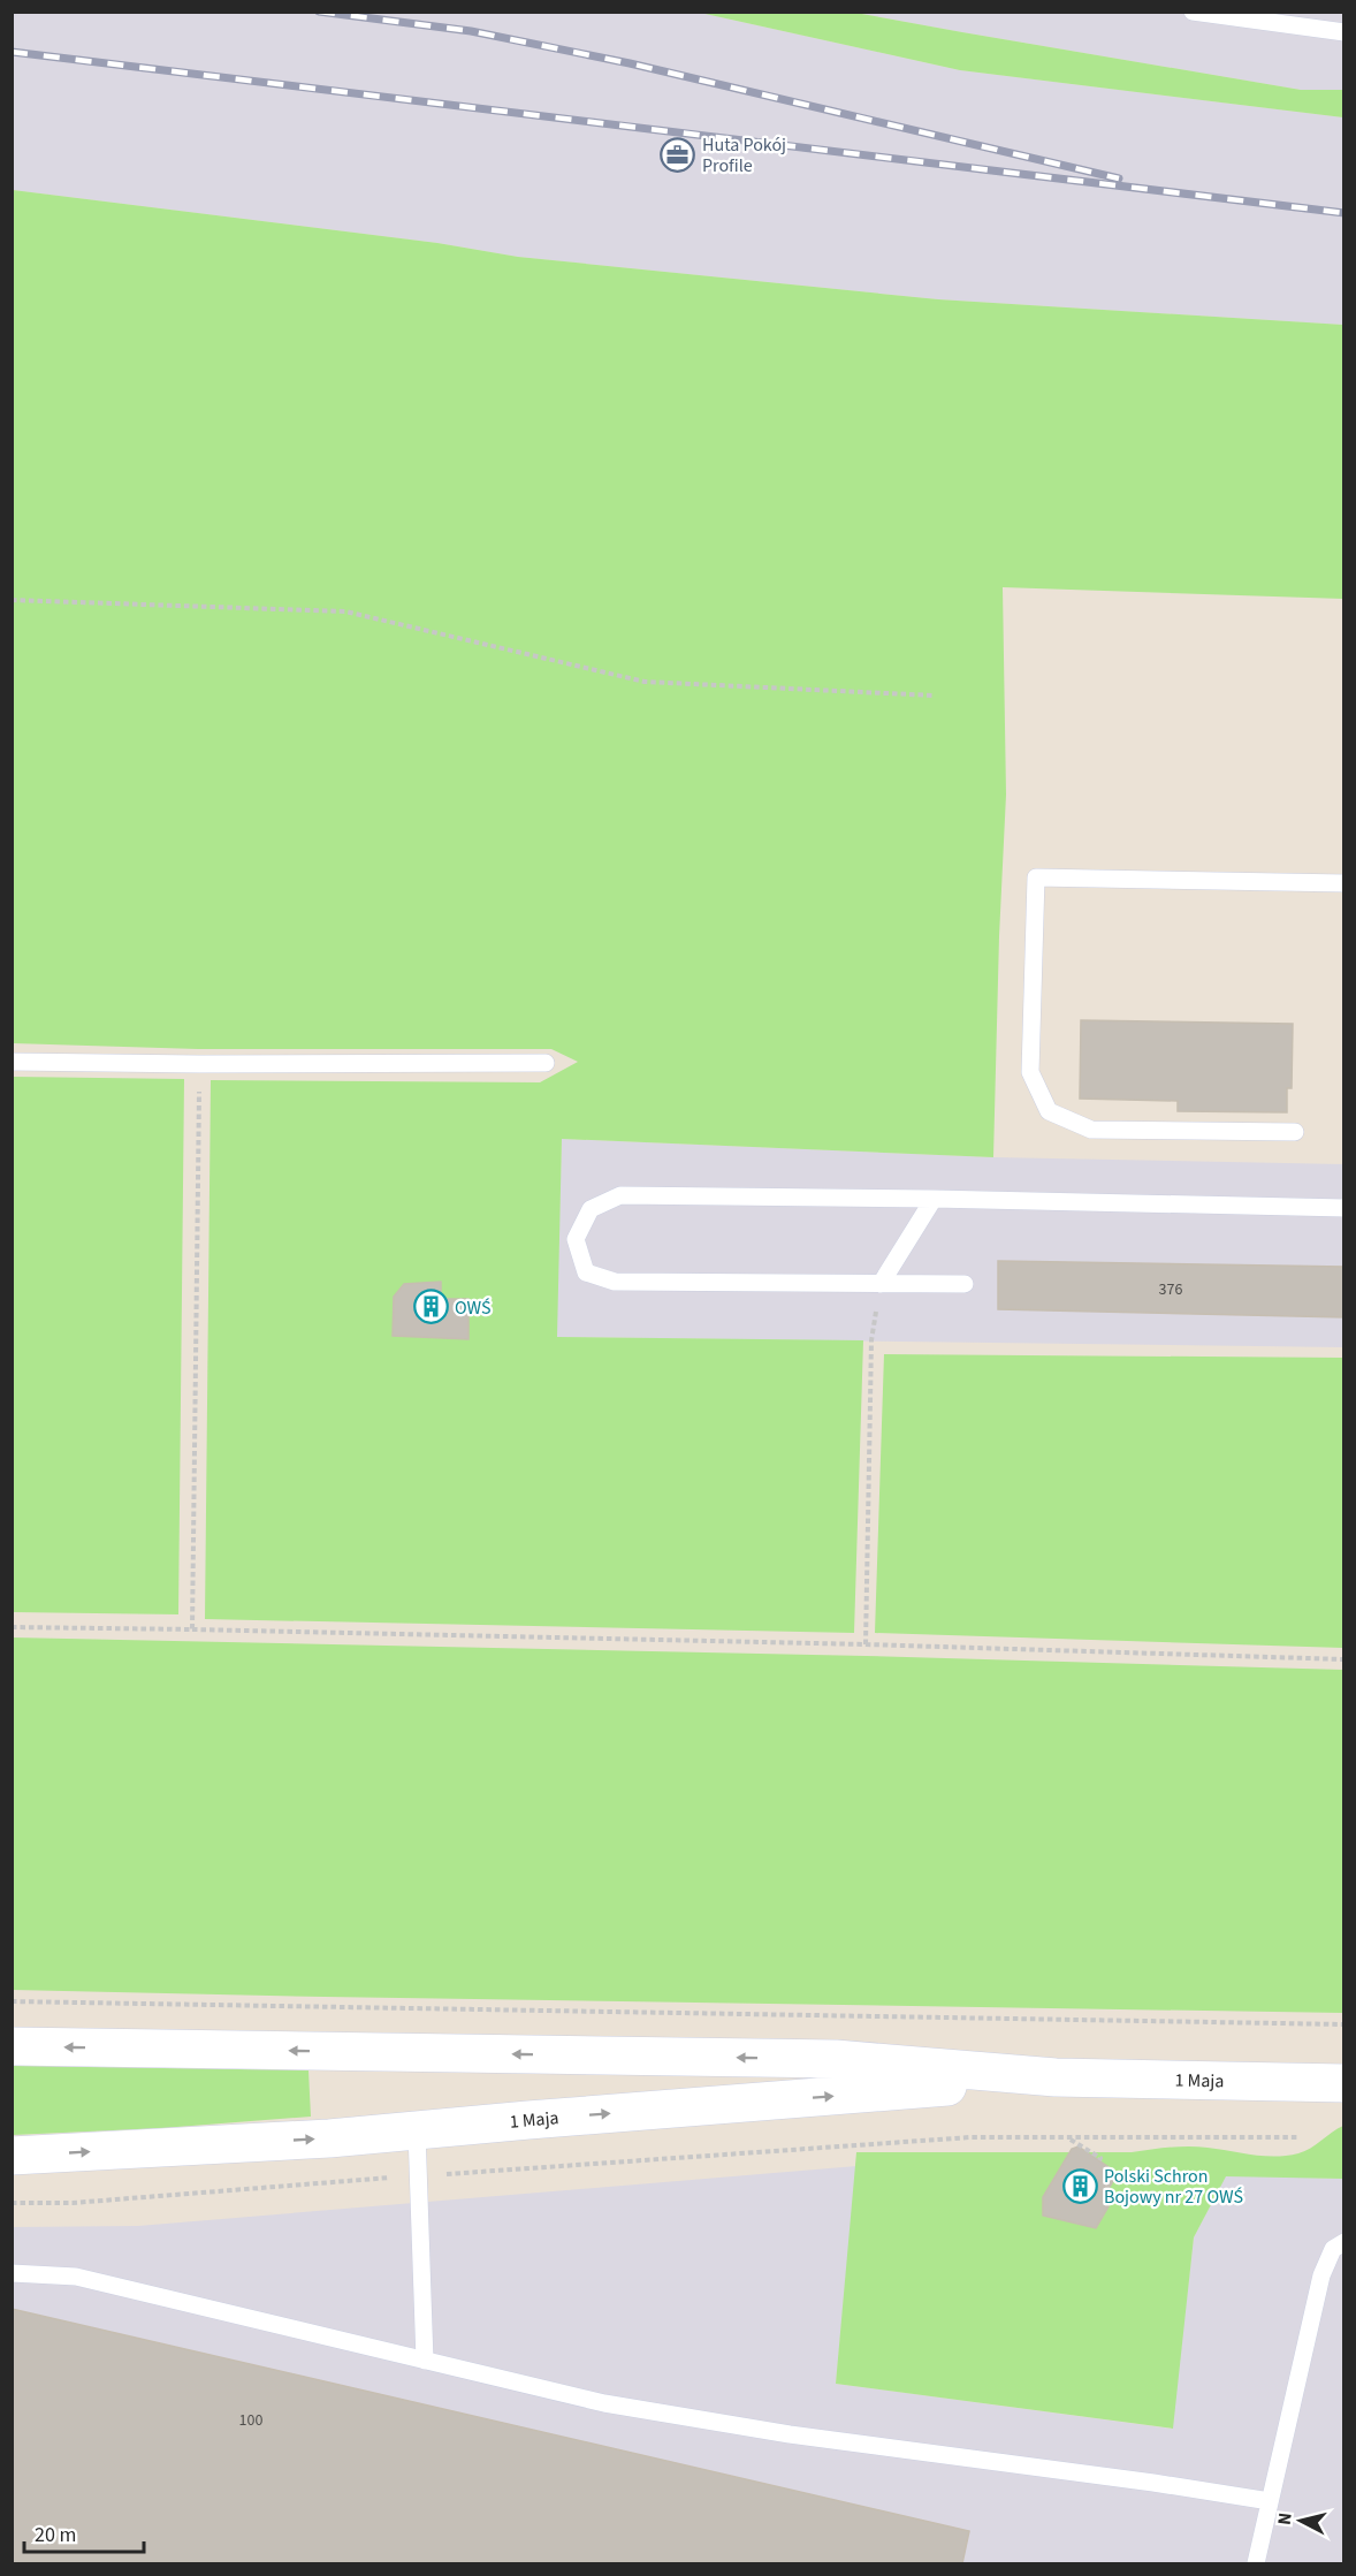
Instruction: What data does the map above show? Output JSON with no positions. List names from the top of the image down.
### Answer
{
  "streets": {
    "street": ["1 Maja"]
  },
  "places": {
    "office": ["Huta Pokój Profile"],
    "building": ["OWŚ", "Polski Schron Bojowy nr 27 OWŚ"]
  },
  "house_numbers": ["376", "100"],
  "scale_bar": "20 m",
  "north": "left"
}
